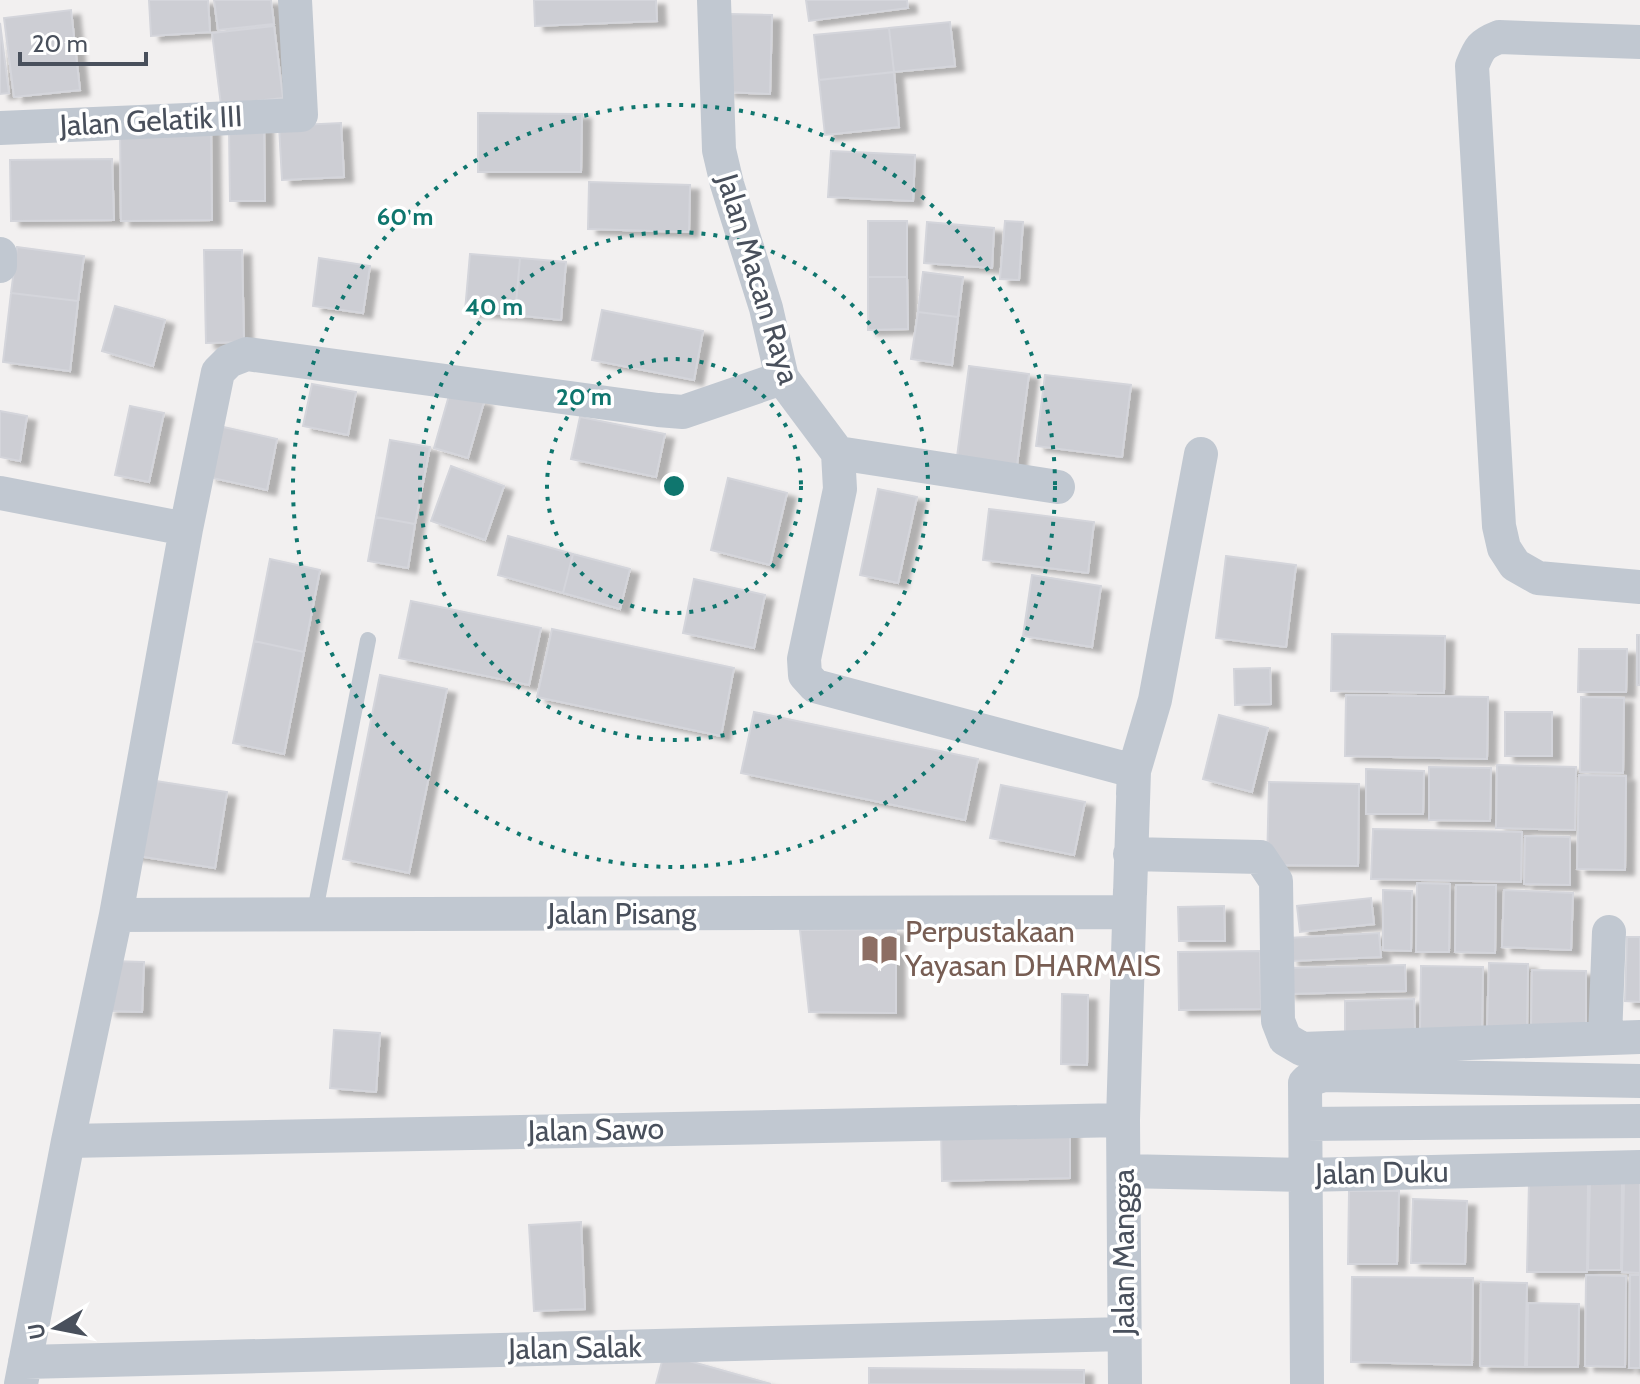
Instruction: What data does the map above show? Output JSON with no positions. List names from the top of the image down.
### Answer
{
  "streets": {
    "street": [
      "Jalan Gelatik III",
      "Jalan Macan Raya",
      "Jalan Pisang",
      "Jalan Sawo",
      "Jalan Duku",
      "Jalan Mangga",
      "Jalan Salak"
    ]
  },
  "crossings": [
    ["Jalan Sawo", "Jalan Mangga"],
    ["Jalan Duku", "Jalan Mangga"],
    ["Jalan Mangga", "Jalan Salak"]
  ],
  "places": {
    "library": ["Perpustakaan Yayasan DHARMAIS"]
  },
  "scale_bar": "20 m",
  "north": "left",
  "rings": ["60 m", "40 m", "20 m"]
}
